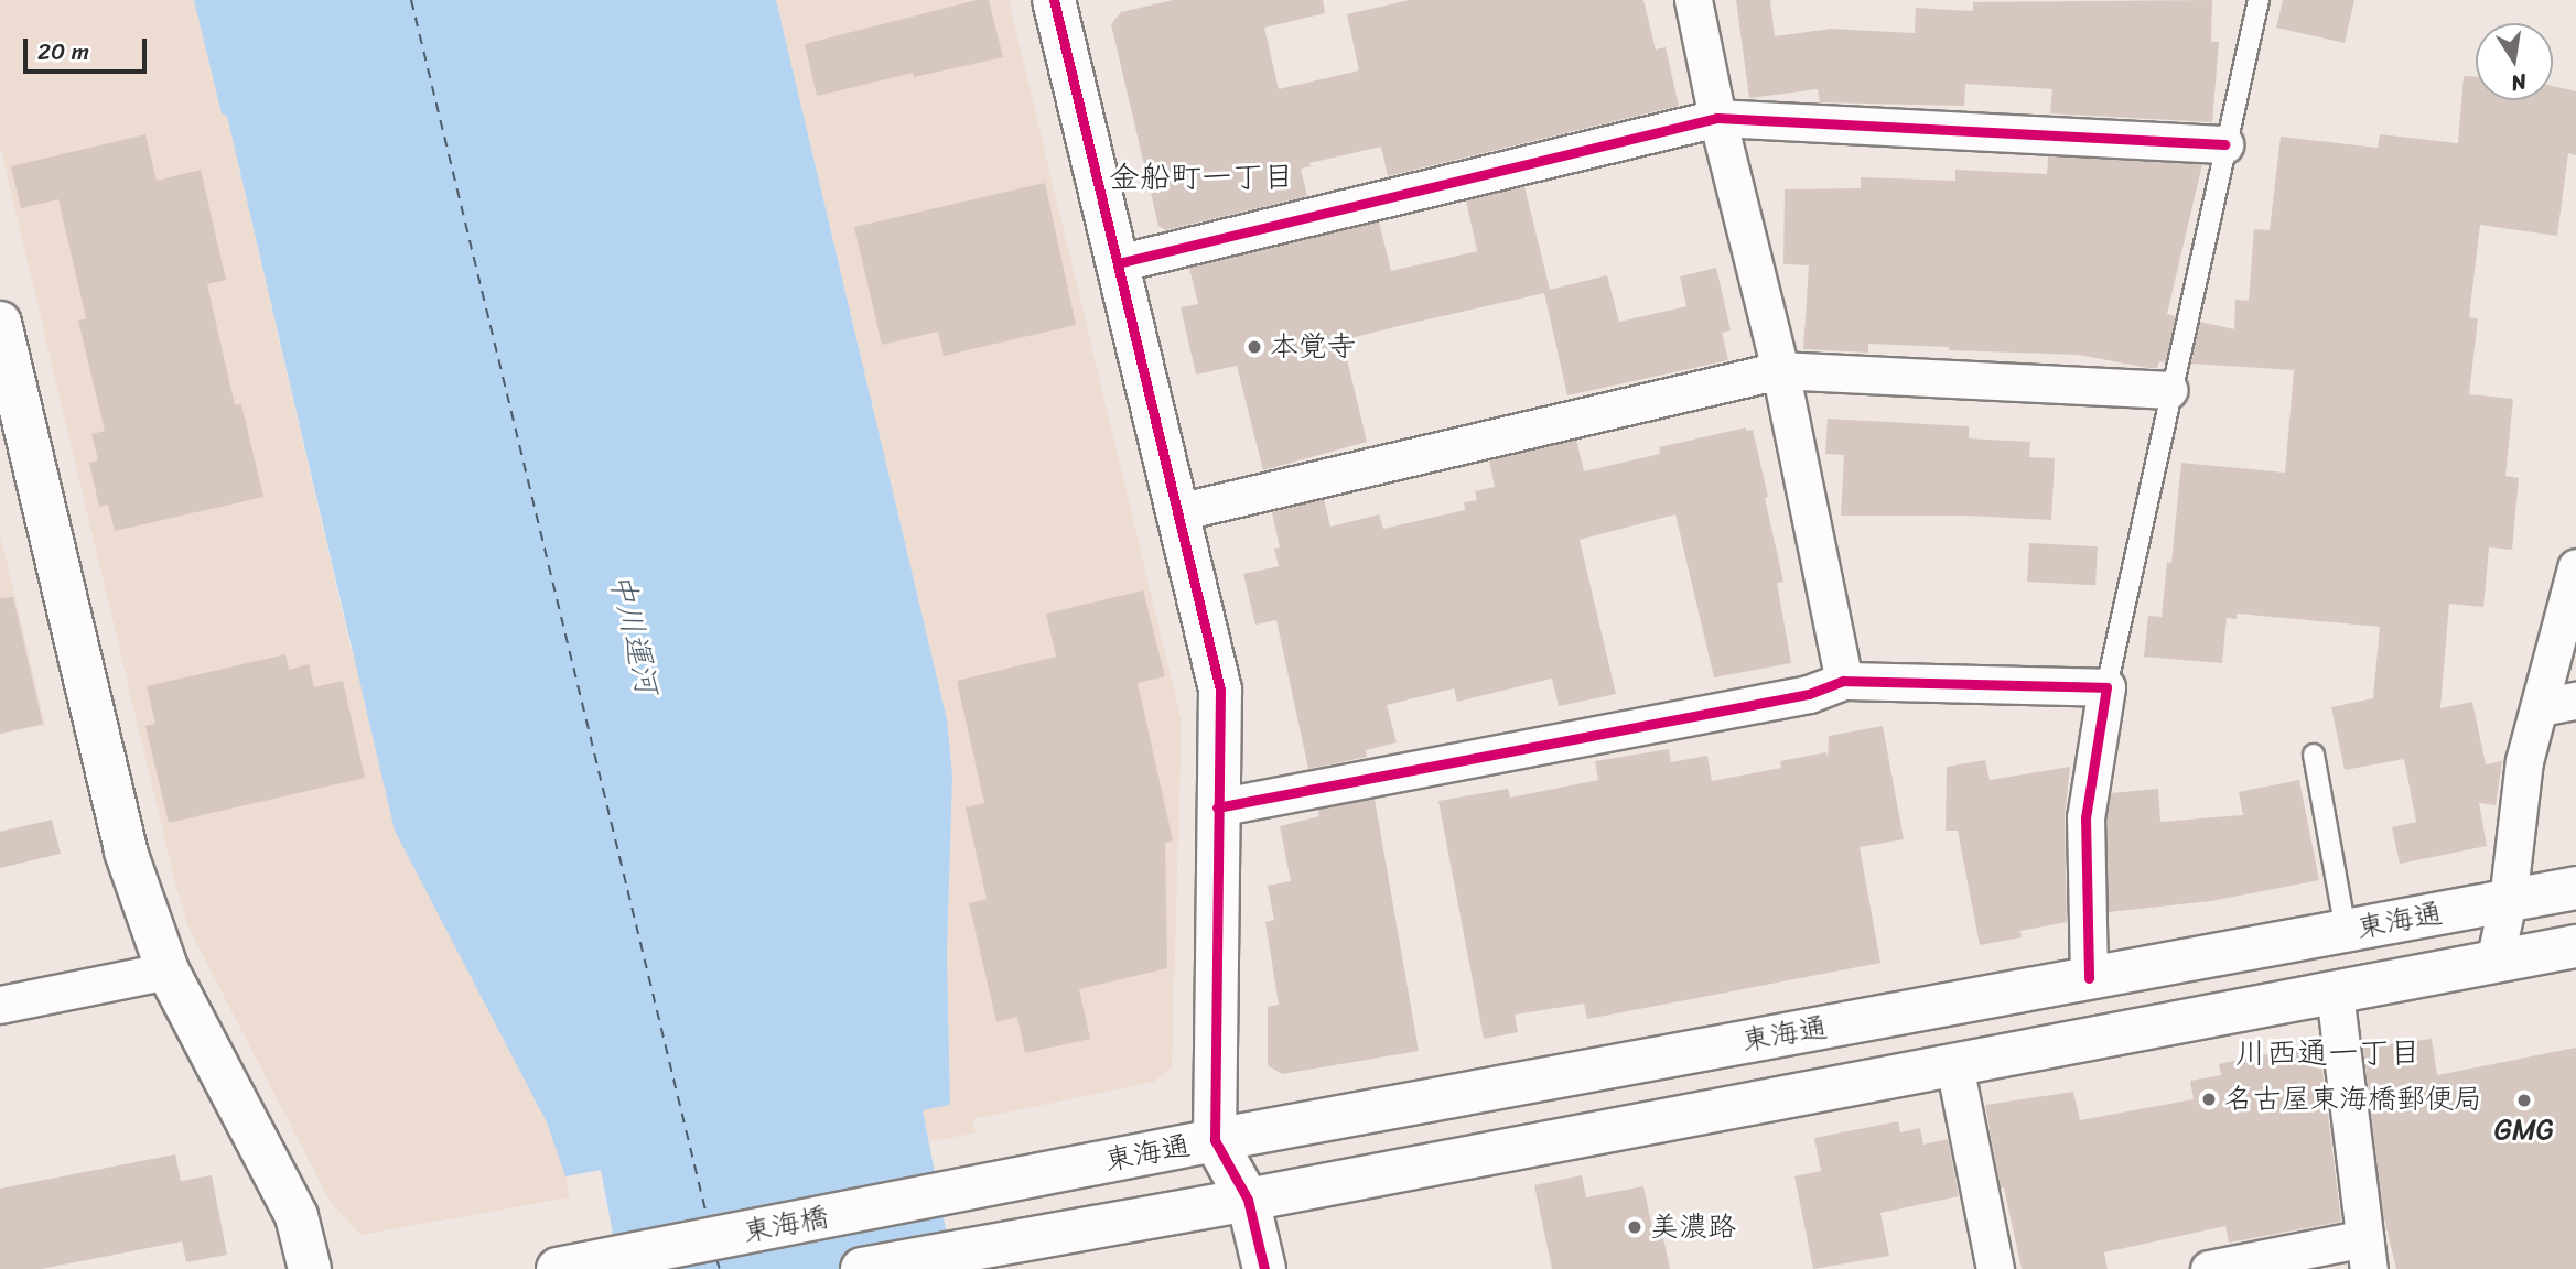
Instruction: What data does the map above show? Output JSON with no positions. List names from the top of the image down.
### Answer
{
  "streets": {
    "main road": ["東海通", "東海橋"]
  },
  "crossings": [
    ["東海通", "東海橋"]
  ],
  "districts": ["金船町一丁目", "川西通一丁目"],
  "water": ["中川運河"],
  "places": [
    "本覚寺",
    "名古屋東海橋郵便局",
    "GMG",
    "美濃路"
  ],
  "scale_bar": "20 m",
  "north": "bottom"
}
